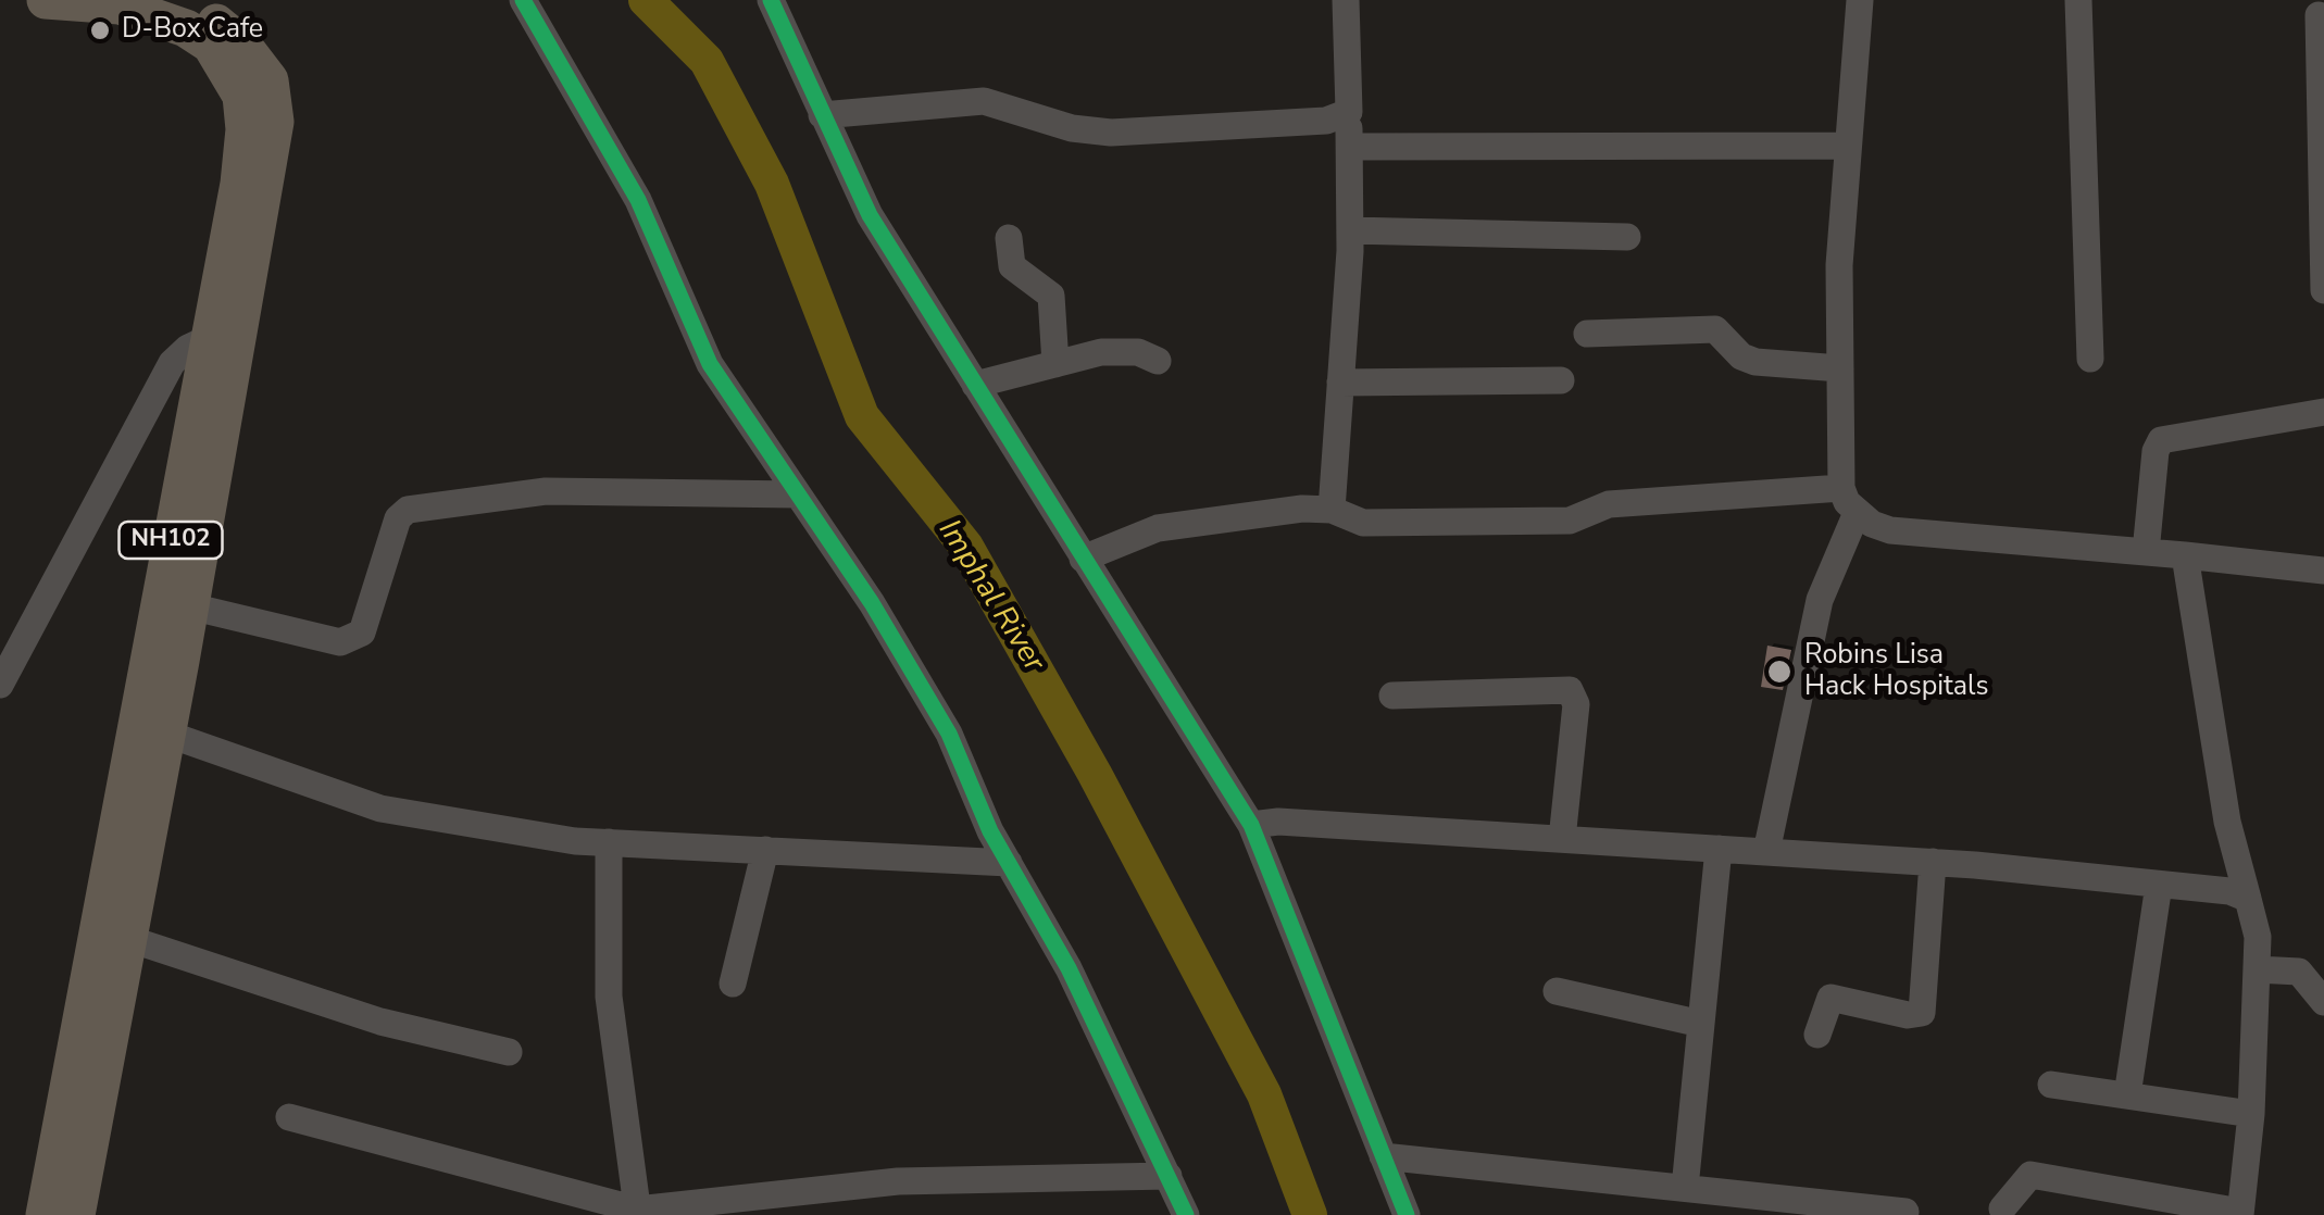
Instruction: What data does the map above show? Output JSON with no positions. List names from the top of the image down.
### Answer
{
  "streets": {
    "highway": ["NH102"]
  },
  "water": ["Imphal River"],
  "places": ["D-Box Cafe", "Robins Lisa Hack Hospitals"]
}
